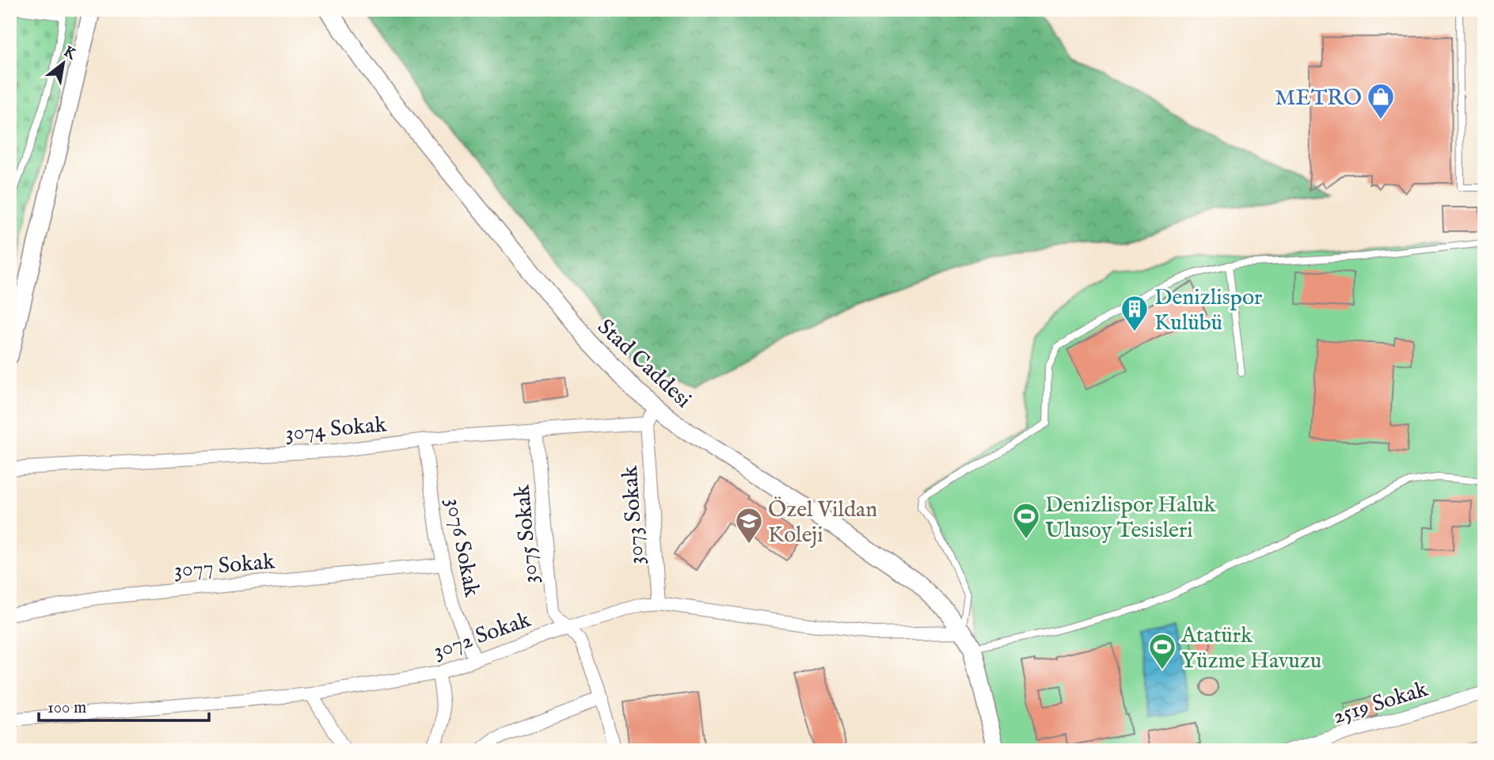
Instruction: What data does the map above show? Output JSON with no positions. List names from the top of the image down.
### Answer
{
  "streets": {
    "street": [
      "Stad Caddesi",
      "3074 Sokak",
      "3073 Sokak",
      "3075 Sokak",
      "3076 Sokak",
      "3077 Sokak",
      "3072 Sokak",
      "2519 Sokak"
    ]
  },
  "crossings": [
    ["Stad Caddesi", "3072 Sokak"],
    ["3074 Sokak", "3073 Sokak"],
    ["3074 Sokak", "3075 Sokak"],
    ["3074 Sokak", "3076 Sokak"],
    ["3073 Sokak", "3072 Sokak"],
    ["3075 Sokak", "3072 Sokak"],
    ["3076 Sokak", "3077 Sokak"],
    ["3076 Sokak", "3072 Sokak"]
  ],
  "places": {
    "shop": ["METRO"],
    "building": ["Denizlispor Kulübü"],
    "sports": ["Denizlispor Haluk Ulusoy Tesisleri", "Atatürk Yüzme Havuzu"],
    "school or university": ["Özel Vildan Koleji"]
  },
  "scale_bar": "100 m",
  "north": "top right"
}
